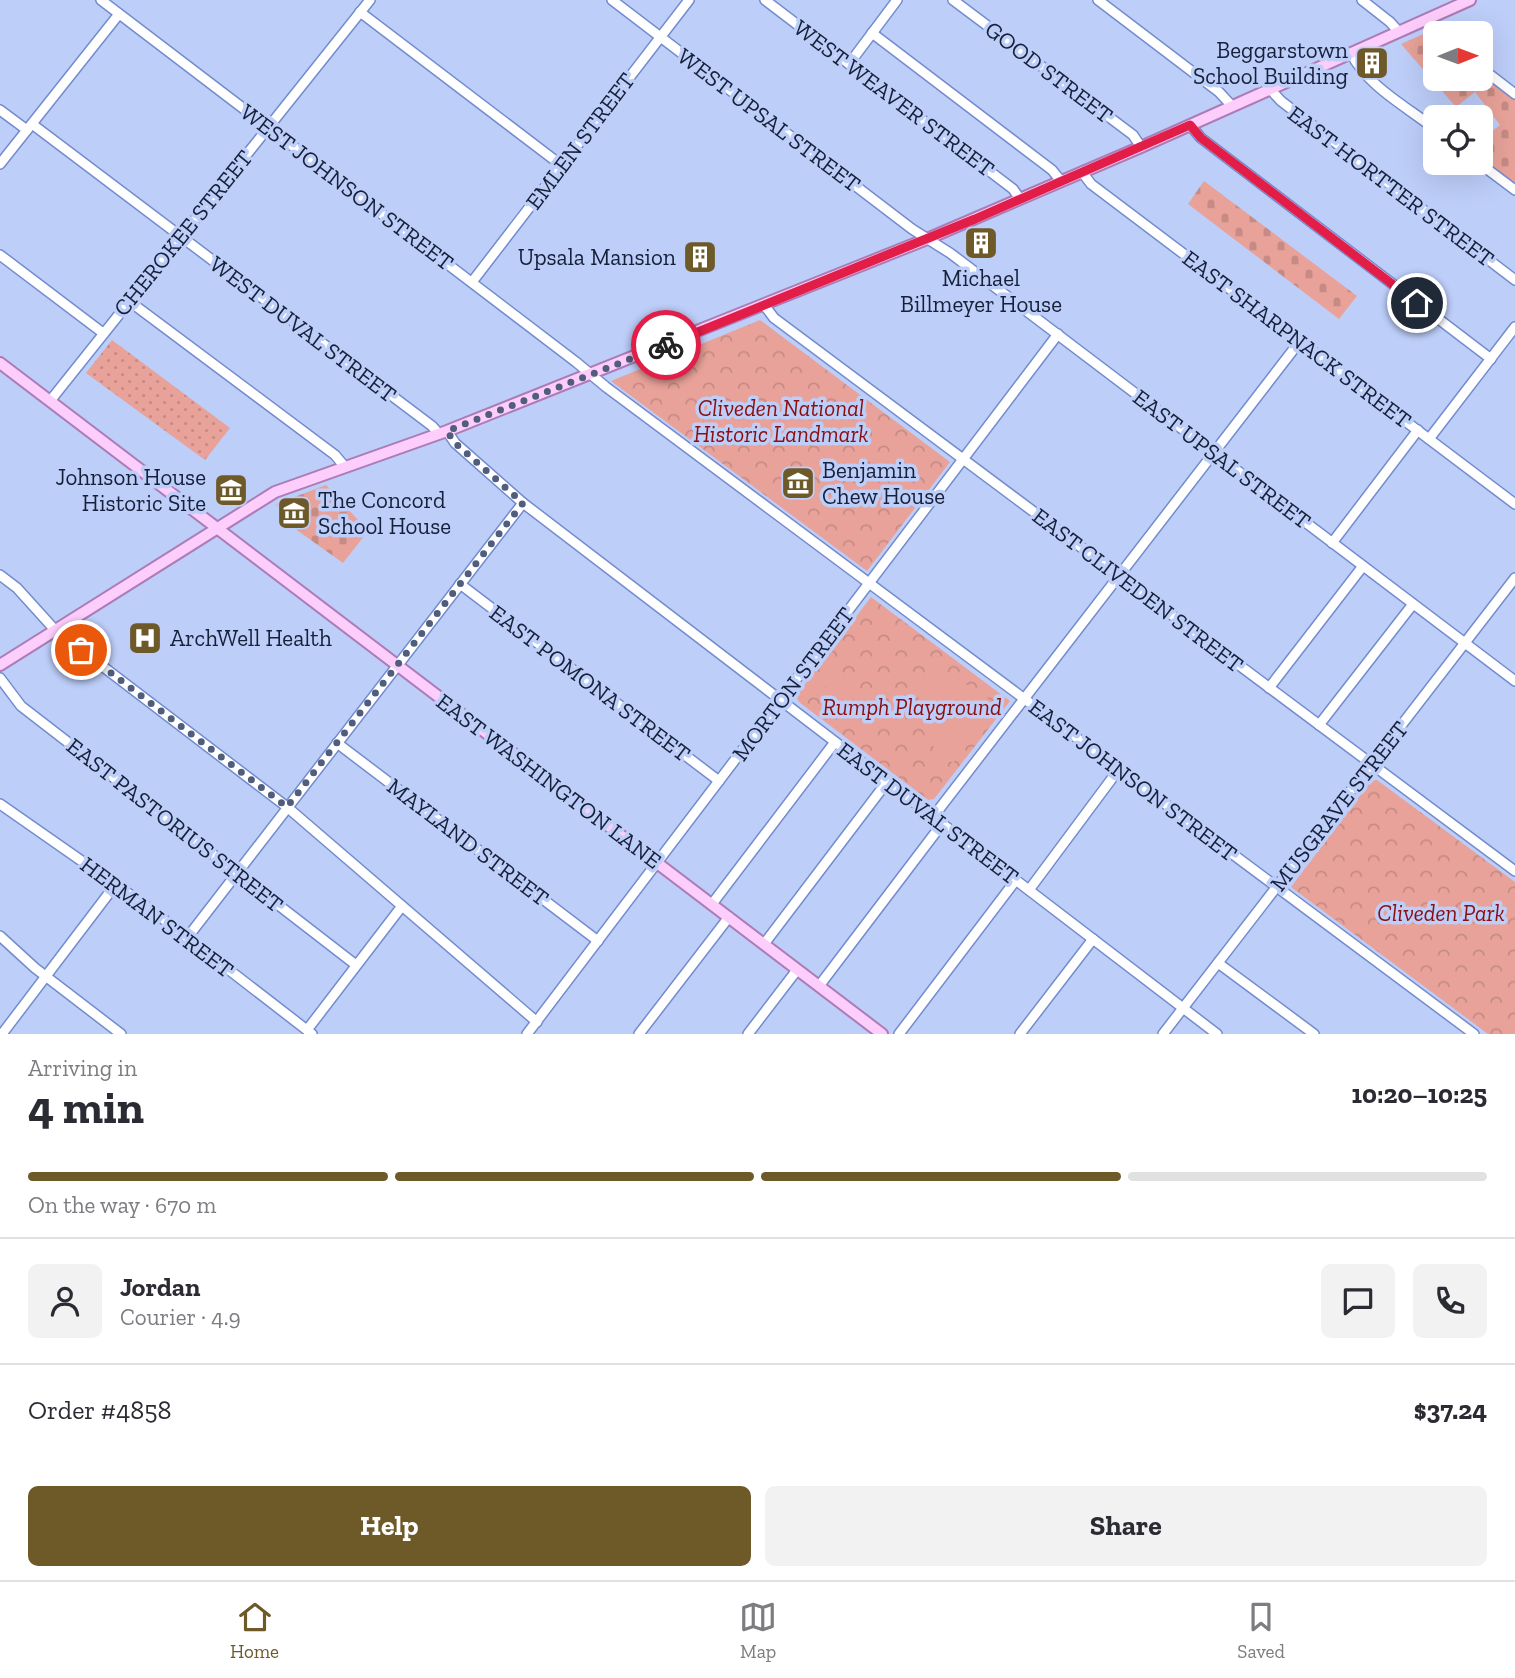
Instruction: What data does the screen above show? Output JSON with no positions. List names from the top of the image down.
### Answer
{
  "streets": {
    "main road": ["EAST WASHINGTON LANE"],
    "street": [
      "GOOD STREET",
      "WEST WEAVER STREET",
      "WEST UPSAL STREET",
      "EMLEN STREET",
      "EAST HORTTER STREET",
      "WEST JOHNSON STREET",
      "CHEROKEE STREET",
      "WEST DUVAL STREET",
      "EAST SHARPNACK STREET",
      "EAST UPSAL STREET",
      "EAST CLIVEDEN STREET",
      "EAST POMONA STREET",
      "MORTON STREET",
      "EAST JOHNSON STREET",
      "MUSGRAVE STREET",
      "EAST DUVAL STREET",
      "EAST PASTORIUS STREET",
      "MAYLAND STREET",
      "HERMAN STREET"
    ]
  },
  "crossings": [
    ["WEST UPSAL STREET", "EMLEN STREET"],
    ["WEST UPSAL STREET", "EAST UPSAL STREET"],
    ["EMLEN STREET", "WEST JOHNSON STREET"],
    ["WEST JOHNSON STREET", "CHEROKEE STREET"],
    ["WEST JOHNSON STREET", "EAST JOHNSON STREET"],
    ["CHEROKEE STREET", "WEST DUVAL STREET"],
    ["CHEROKEE STREET", "EAST WASHINGTON LANE"],
    ["WEST DUVAL STREET", "EAST DUVAL STREET"],
    ["EAST UPSAL STREET", "MORTON STREET"],
    ["EAST UPSAL STREET", "MUSGRAVE STREET"],
    ["EAST CLIVEDEN STREET", "MORTON STREET"],
    ["EAST CLIVEDEN STREET", "MUSGRAVE STREET"],
    ["EAST POMONA STREET", "MORTON STREET"],
    ["MORTON STREET", "EAST JOHNSON STREET"],
    ["MORTON STREET", "EAST WASHINGTON LANE"],
    ["MORTON STREET", "EAST DUVAL STREET"],
    ["MORTON STREET", "MAYLAND STREET"],
    ["EAST JOHNSON STREET", "MUSGRAVE STREET"],
    ["MUSGRAVE STREET", "EAST DUVAL STREET"]
  ],
  "parks": ["Cliveden National Historic Landmark", "Rumph Playground", "Cliveden Park"],
  "places": {
    "building": ["Beggarstown School Building", "Michael Billmeyer House", "Upsala Mansion"],
    "museum": ["Benjamin Chew House", "Johnson House Historic Site", "The Concord School House"],
    "hospital": ["ArchWell Health"]
  },
  "north": "right",
  "page": {
    "heading": ["4 min", "Arriving in", "10:20–10:25"],
    "panel": [
      "Jordan",
      "Courier · 4.9",
      "Order #4858",
      "$37.24"
    ],
    "bar": "On the way · 670 m",
    "buttons": ["Help", "Share"],
    "tabs": ["Home", "Map", "Saved"]
  }
}
